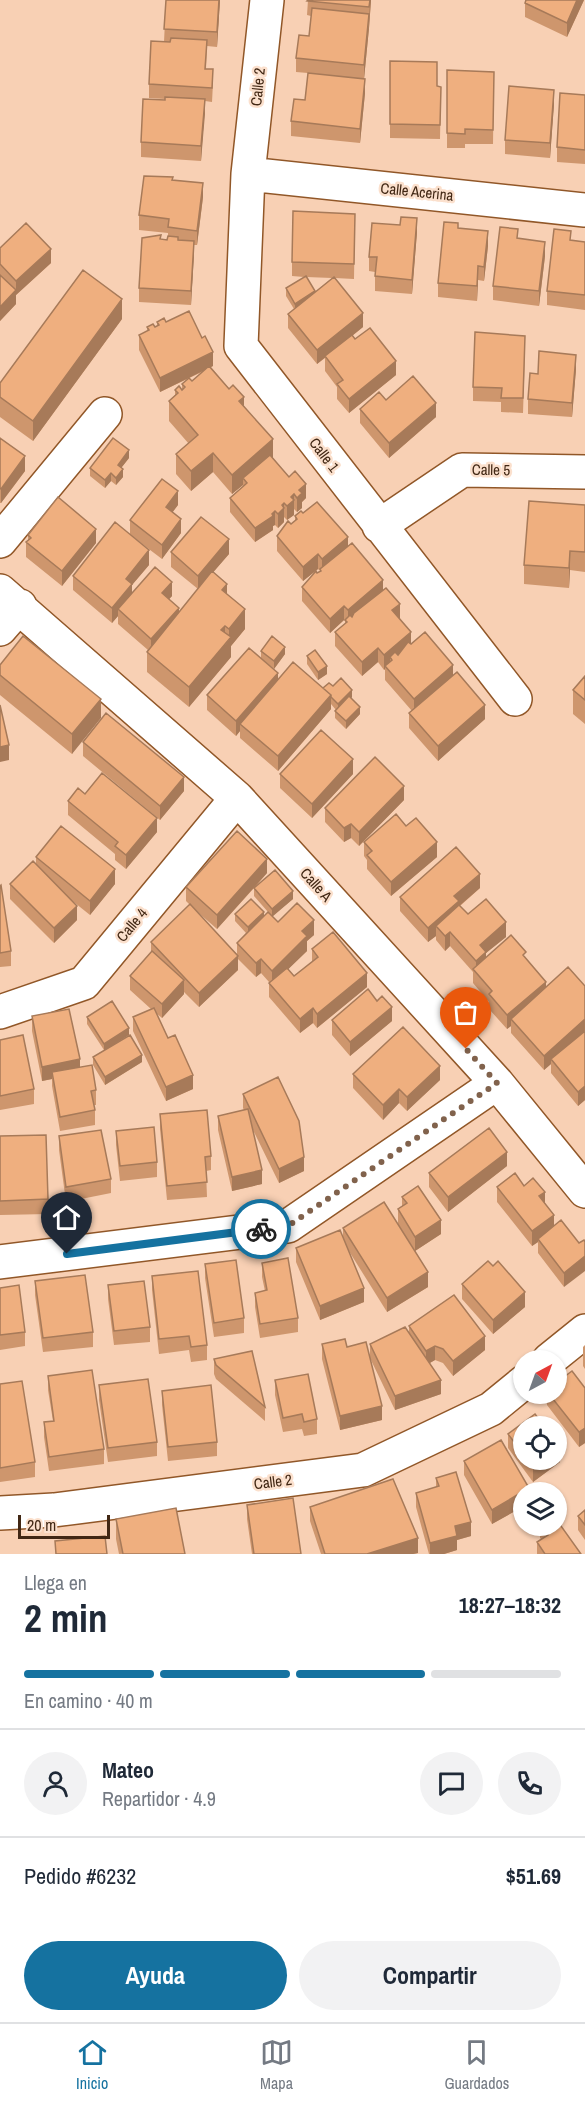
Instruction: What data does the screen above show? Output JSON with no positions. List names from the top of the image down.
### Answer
{
  "streets": {
    "street": [
      "Calle 2",
      "Calle Acerina",
      "Calle 1",
      "Calle 5",
      "Calle A",
      "Calle 4"
    ]
  },
  "crossings": [
    ["Calle 2", "Calle Acerina"],
    ["Calle 2", "Calle 1"],
    ["Calle Acerina", "Calle 1"],
    ["Calle 1", "Calle 5"],
    ["Calle A", "Calle 4"]
  ],
  "scale_bar": "20 m",
  "north": "top right",
  "page": {
    "scale": "20 m",
    "heading": ["2 min", "Llega en", "18:27–18:32"],
    "panel": [
      "Mateo",
      "Repartidor · 4.9",
      "Pedido #6232",
      "$51.69"
    ],
    "bar": "En camino · 40 m",
    "buttons": ["Ayuda", "Compartir"],
    "tabs": ["Inicio", "Mapa", "Guardados"]
  }
}
